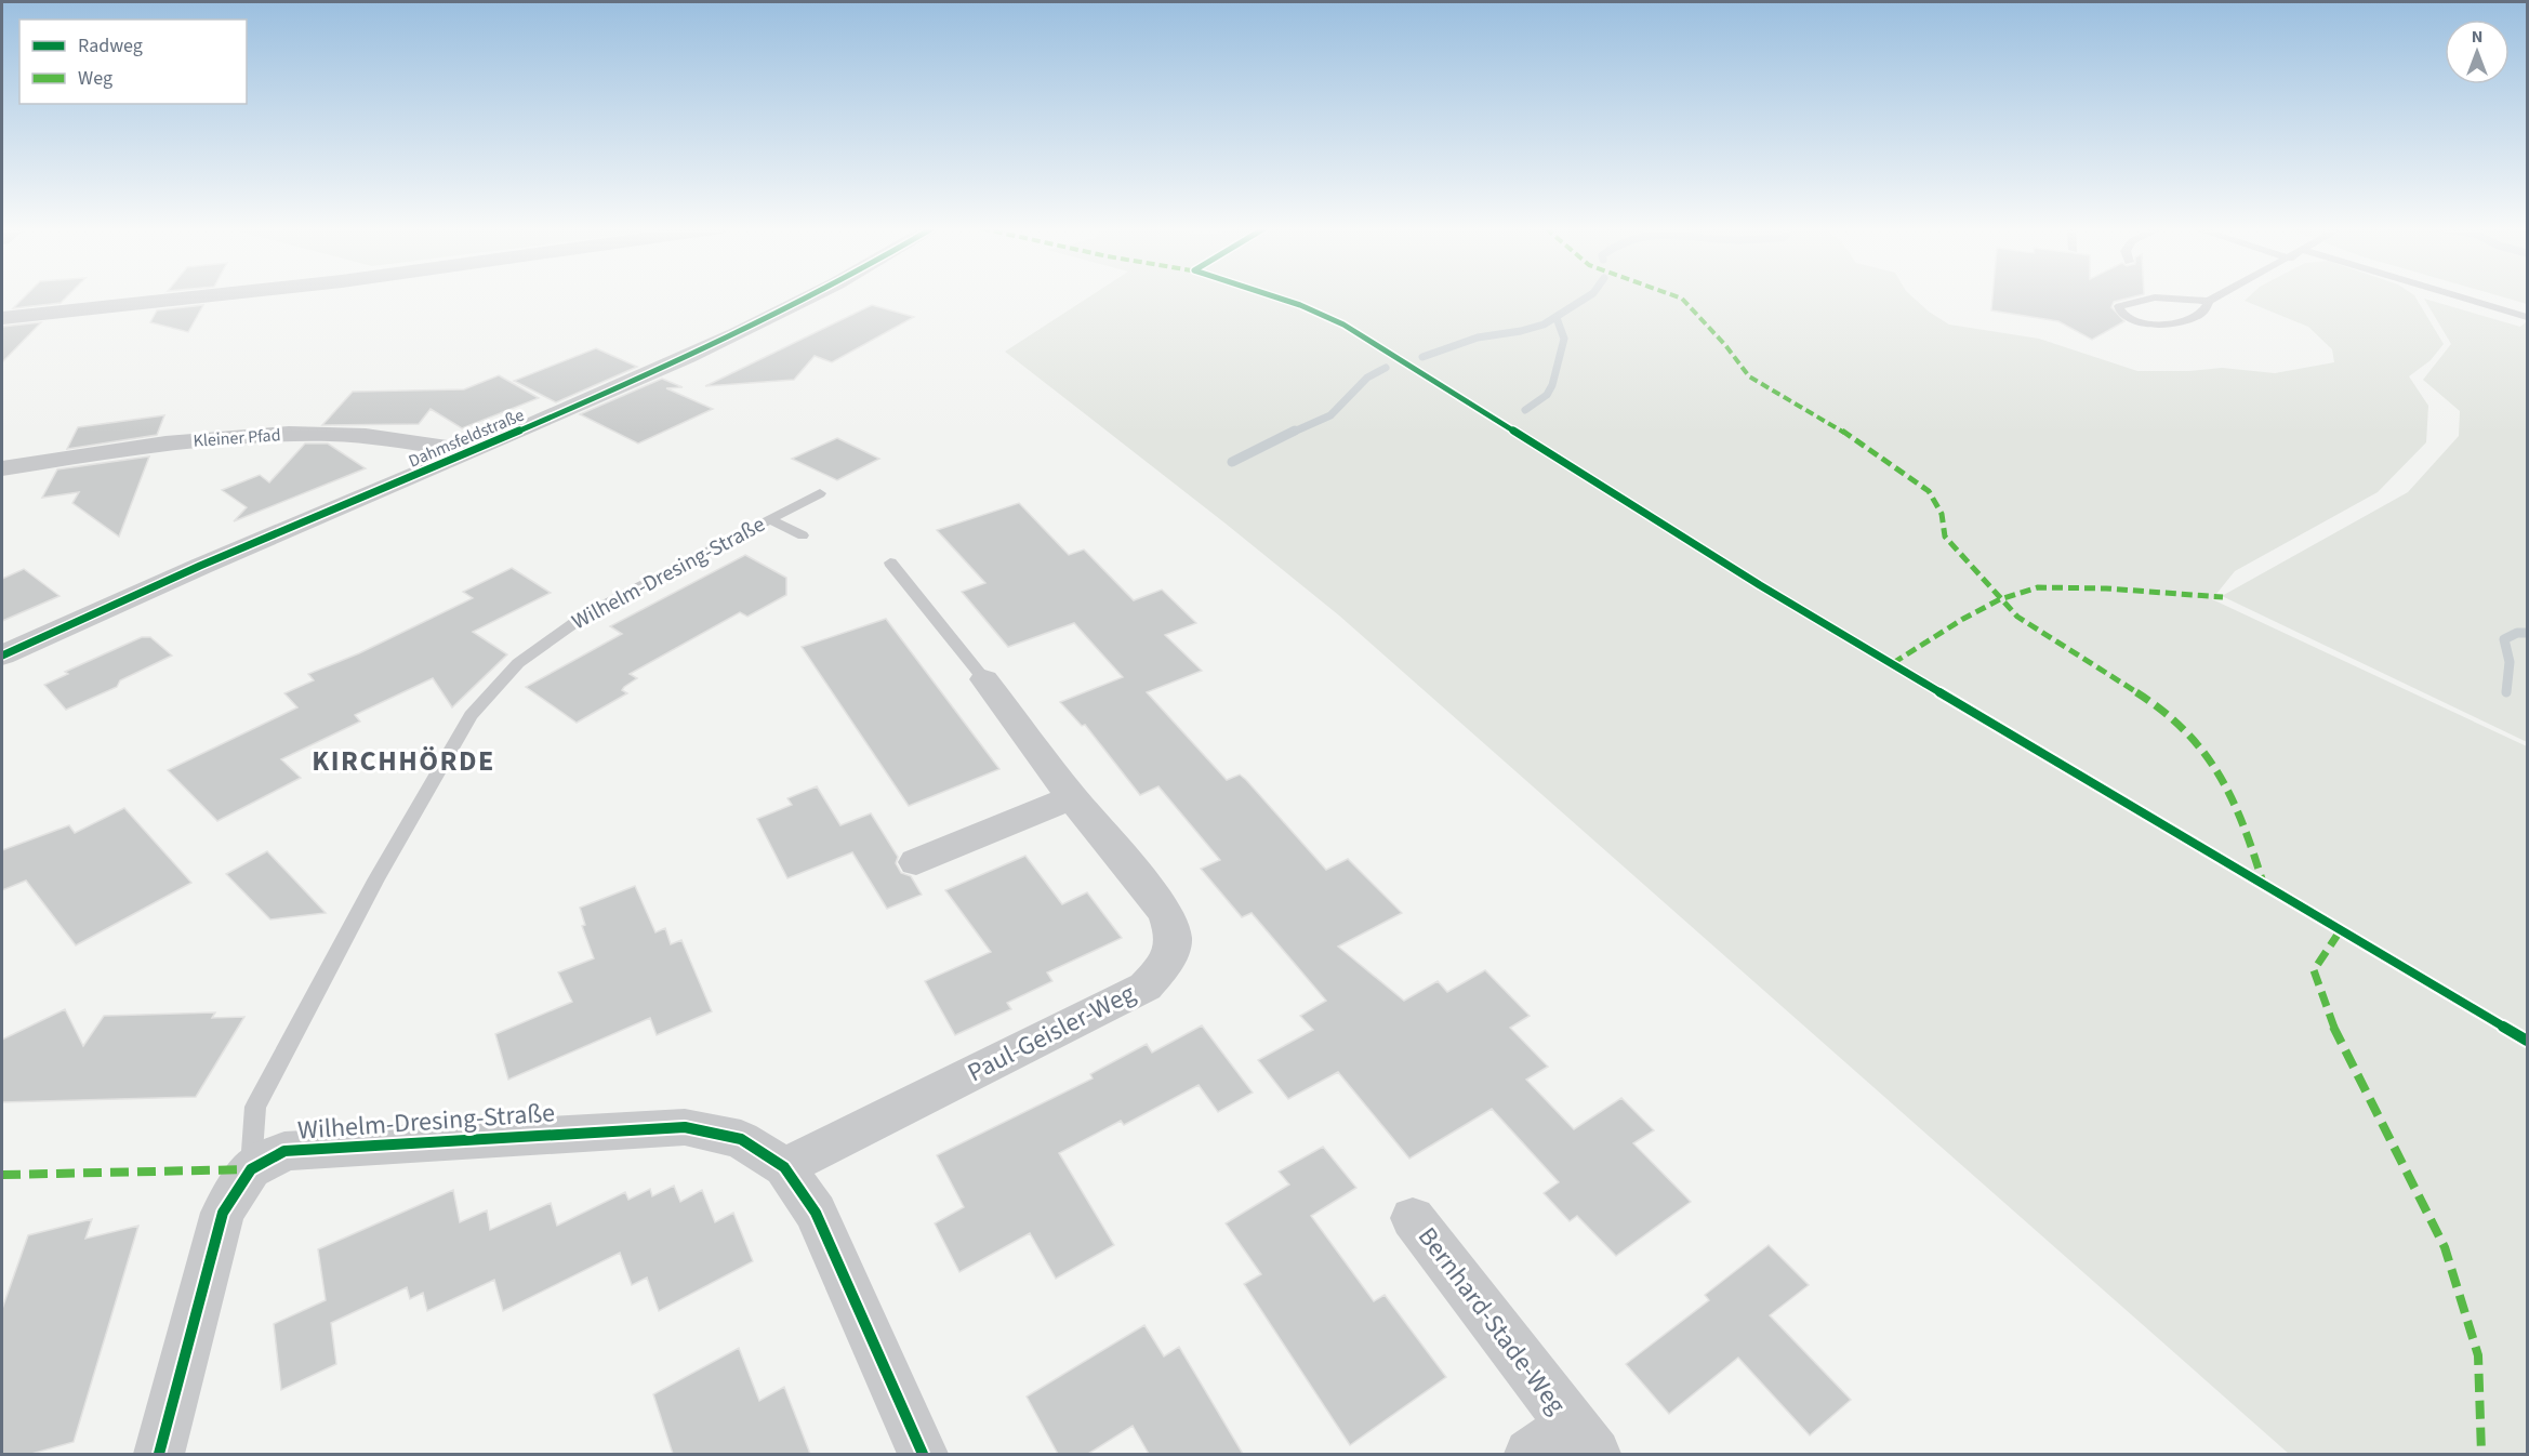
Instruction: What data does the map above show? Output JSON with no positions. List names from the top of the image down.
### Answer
{
  "streets": {
    "street": [
      "Kleiner Pfad",
      "Dahmsfeldstraße",
      "Wilhelm-Dresing-Straße",
      "Paul-Geisler-Weg",
      "Bernhard-Stade-Weg"
    ]
  },
  "crossings": [
    ["Kleiner Pfad", "Dahmsfeldstraße"],
    ["Wilhelm-Dresing-Straße", "Paul-Geisler-Weg"]
  ],
  "districts": ["KIRCHHÖRDE"],
  "legend": ["Radweg", "Weg"],
  "north": "top"
}
